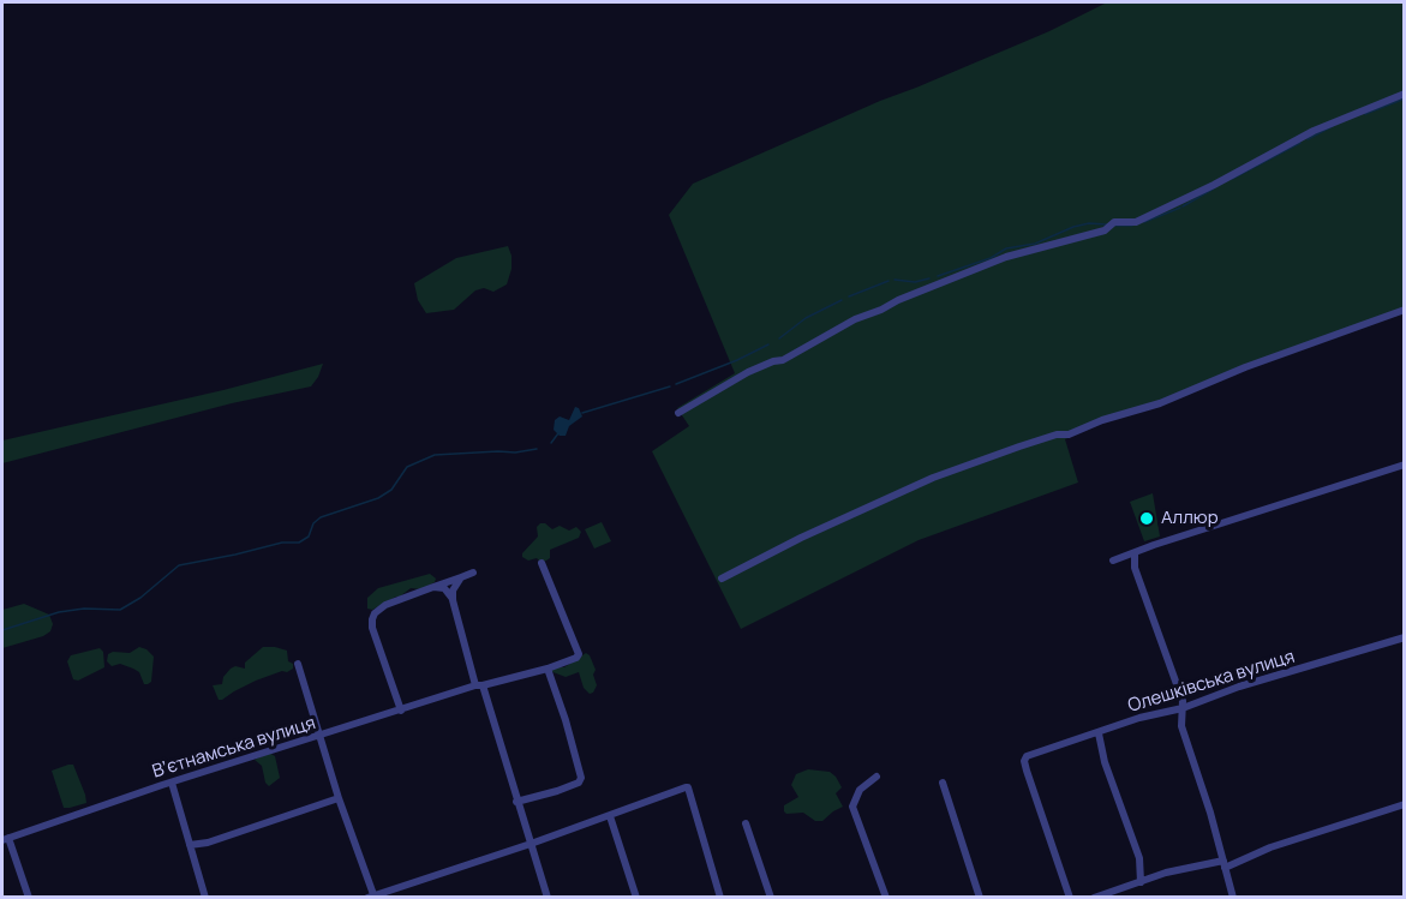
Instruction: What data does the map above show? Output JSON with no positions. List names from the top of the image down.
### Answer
{
  "streets": {
    "street": ["Олешківська вулиця", "Вʼєтнамська вулиця"]
  },
  "places": ["Аллюр"]
}
